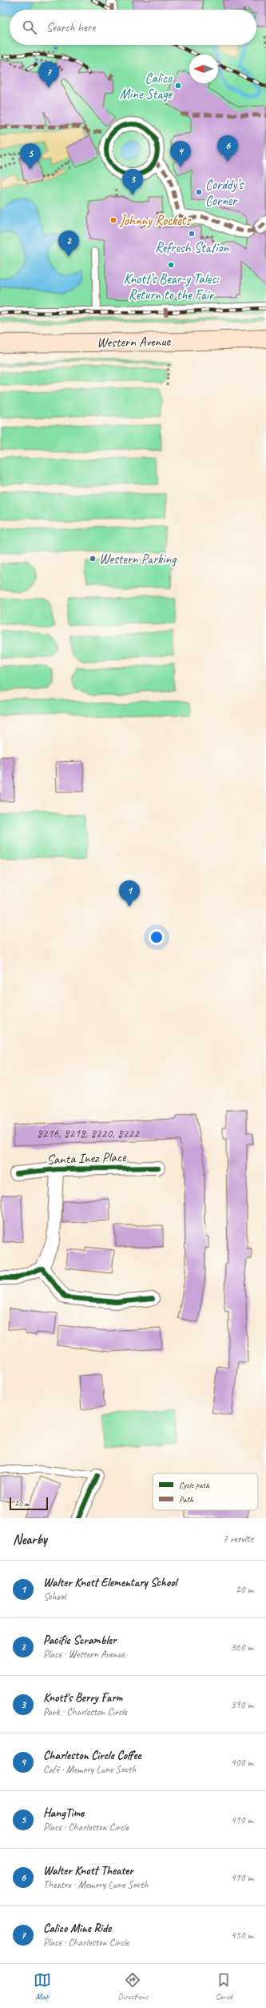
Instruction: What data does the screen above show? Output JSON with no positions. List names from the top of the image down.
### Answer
{
  "streets": {
    "main road": ["Western Avenue"],
    "street": ["Santa Inez Place"]
  },
  "places": [
    "Calico Mine Stage",
    "Corddy’s Corner",
    "Johnny Rockets",
    "Refresh Station",
    "Knott’s Bear-y Tales: Return to the Fair",
    "Western Parking"
  ],
  "house_numbers": ["8216, 8218, 8220, 8222"],
  "legend": ["Cycle path", "Path"],
  "scale_bar": "20 m",
  "north": "left",
  "page": {
    "search": "Search here",
    "pins": [
      "7",
      "6",
      "4",
      "5",
      "3",
      "2",
      "1"
    ],
    "scale": "20 m",
    "heading": ["Nearby", "7 results"],
    "list": [
      {
        "mark": "1",
        "name": "Walter Knott Elementary School",
        "note": "School",
        "value": "20 m"
      },
      {
        "mark": "2",
        "name": "Pacific Scrambler",
        "note": "Place · Western Avenue",
        "value": "360 m"
      },
      {
        "mark": "3",
        "name": "Knott's Berry Farm",
        "note": "Park · Charleston Circle",
        "value": "390 m"
      },
      {
        "mark": "4",
        "name": "Charleston Circle Coffee",
        "note": "Café · Memory Lane South",
        "value": "400 m"
      },
      {
        "mark": "5",
        "name": "HangTime",
        "note": "Place · Charleston Circle",
        "value": "410 m"
      },
      {
        "mark": "6",
        "name": "Walter Knott Theater",
        "note": "Theatre · Memory Lane South",
        "value": "410 m"
      },
      {
        "mark": "7",
        "name": "Calico Mine Ride",
        "note": "Place · Charleston Circle",
        "value": "450 m"
      }
    ],
    "nav": ["Map", "Directions", "Saved"]
  }
}
